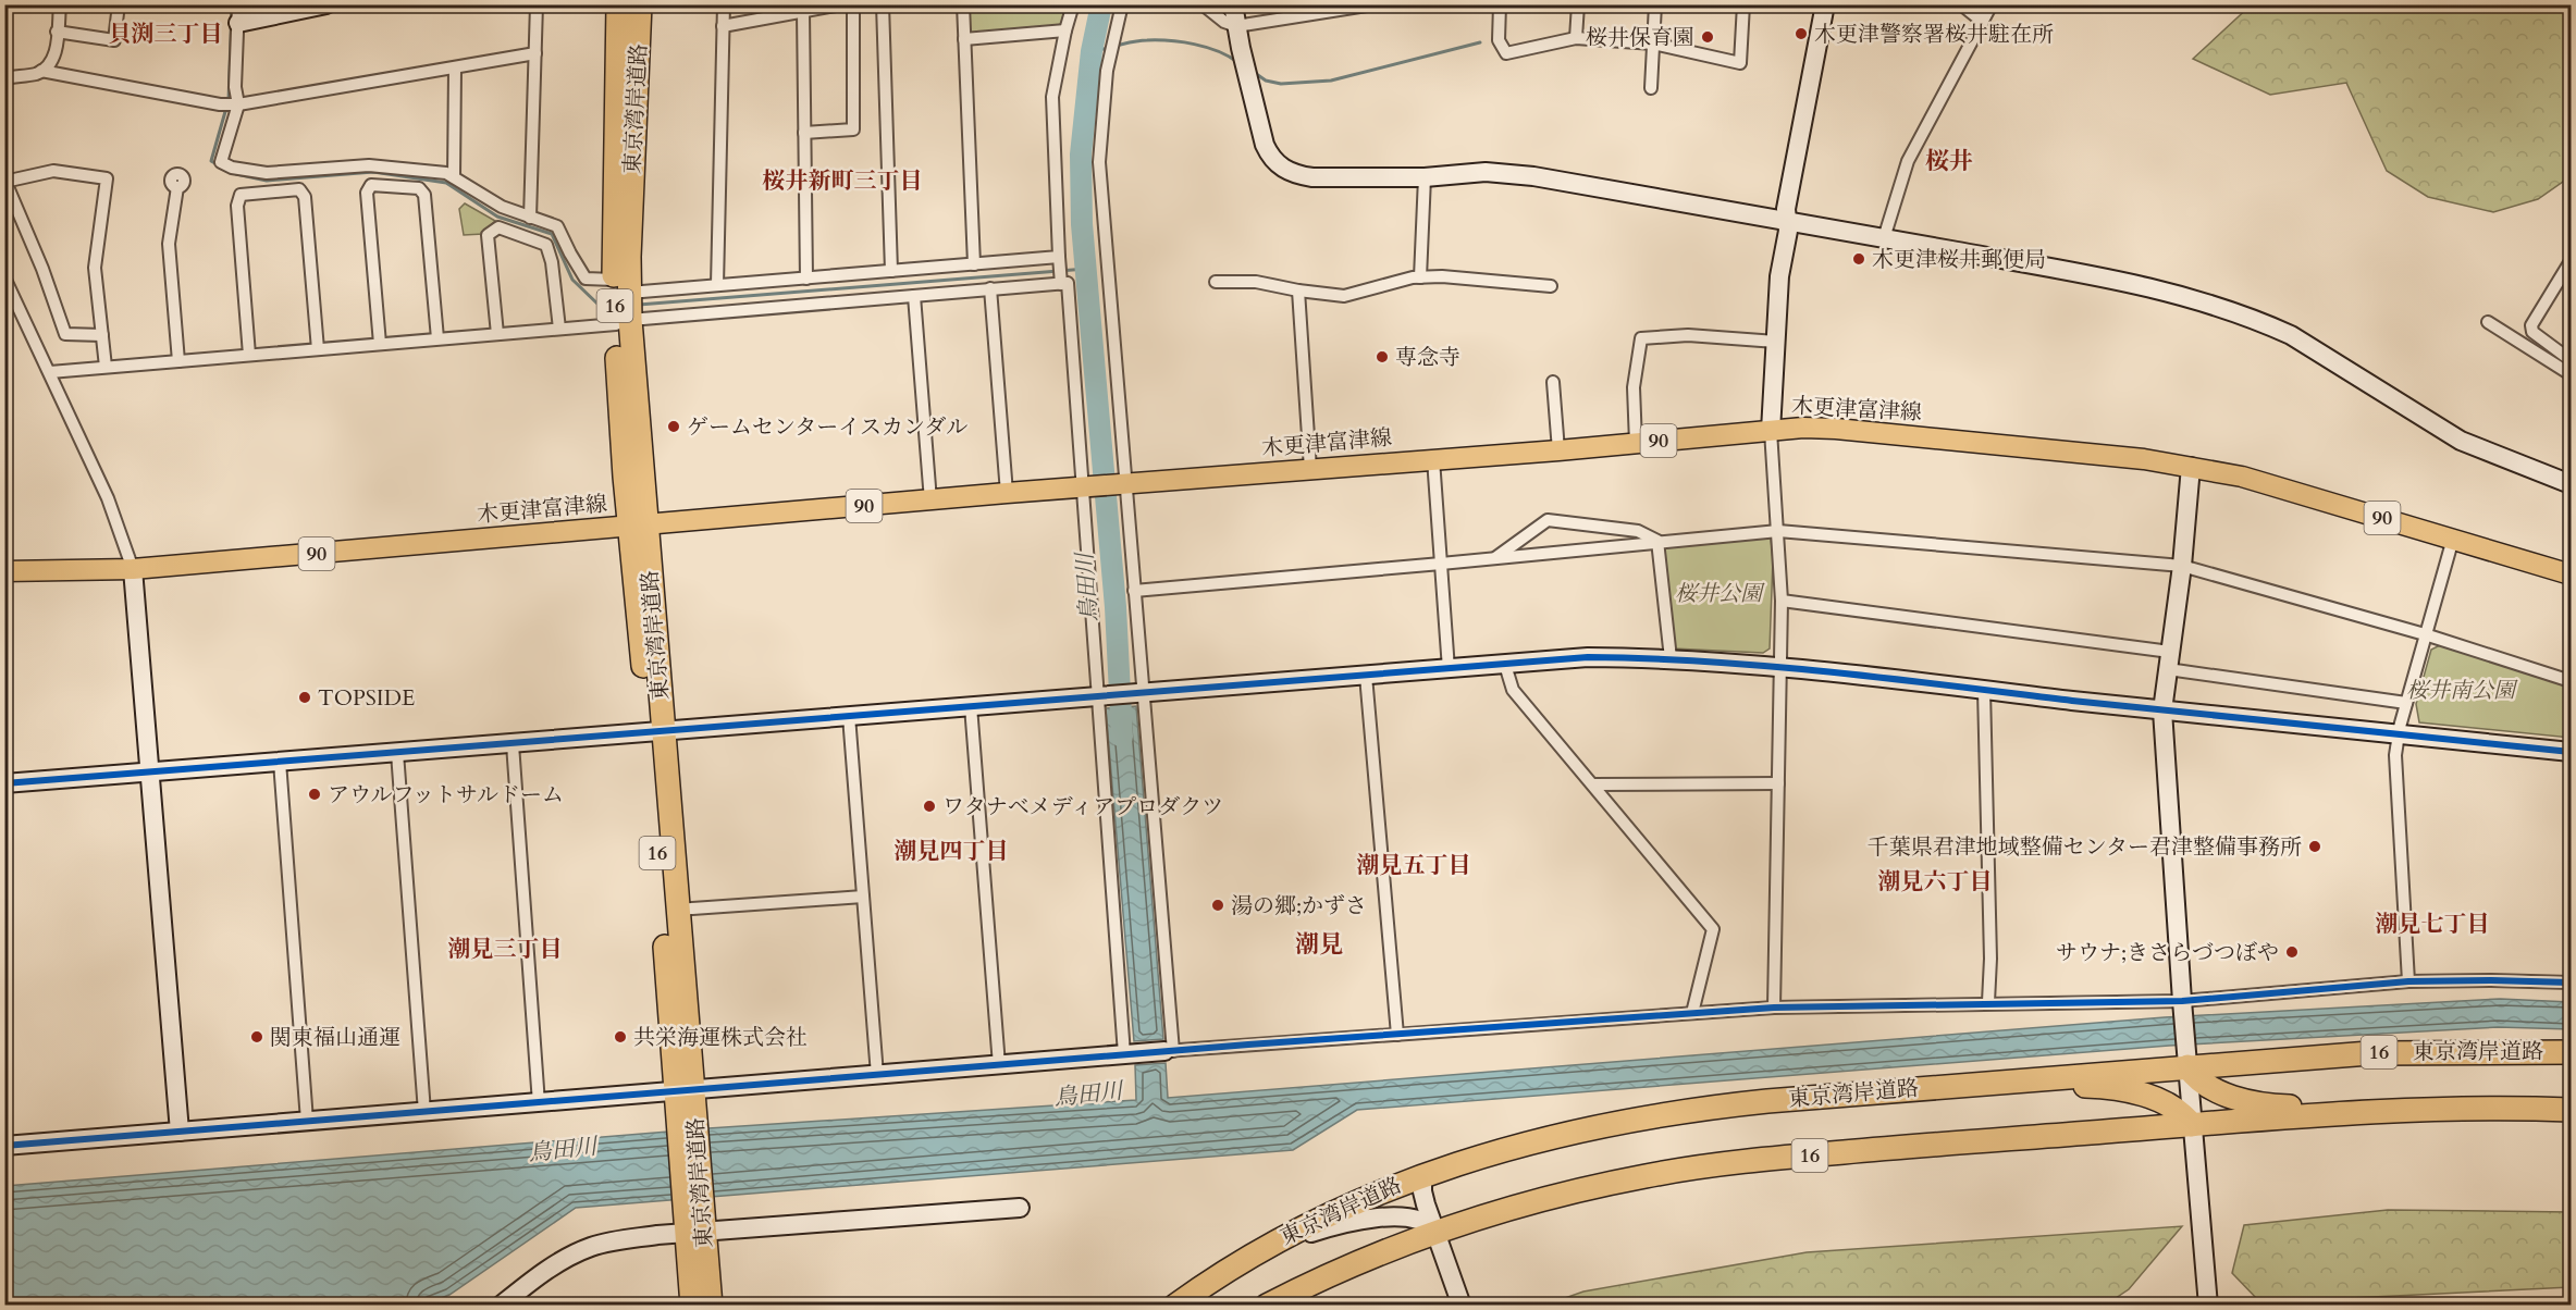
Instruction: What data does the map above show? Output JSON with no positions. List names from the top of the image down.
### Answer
{
  "streets": {
    "highway": ["東京湾岸道路", "16"],
    "main road": ["木更津富津線", "90"]
  },
  "crossings": [
    ["東京湾岸道路", "木更津富津線"],
    ["木更津富津線", "90"]
  ],
  "districts": [
    "貝渕三丁目",
    "桜井",
    "桜井新町三丁目",
    "潮見四丁目",
    "潮見五丁目",
    "潮見六丁目",
    "潮見七丁目",
    "潮見",
    "潮見三丁目"
  ],
  "water": ["鳥田川"],
  "parks": ["桜井公園", "桜井南公園"],
  "places": [
    "木更津警察署桜井駐在所",
    "桜井保育園",
    "木更津桜井郵便局",
    "専念寺",
    "ゲームセンターイスカンダル",
    "TOPSIDE",
    "アウルフットサルドーム",
    "ワタナベメディアプロダクツ",
    "千葉県君津地域整備センター君津整備事務所",
    "湯の郷;かずさ",
    "サウナ;きさらづつぼや",
    "関東福山通運",
    "共栄海運株式会社"
  ]
}
